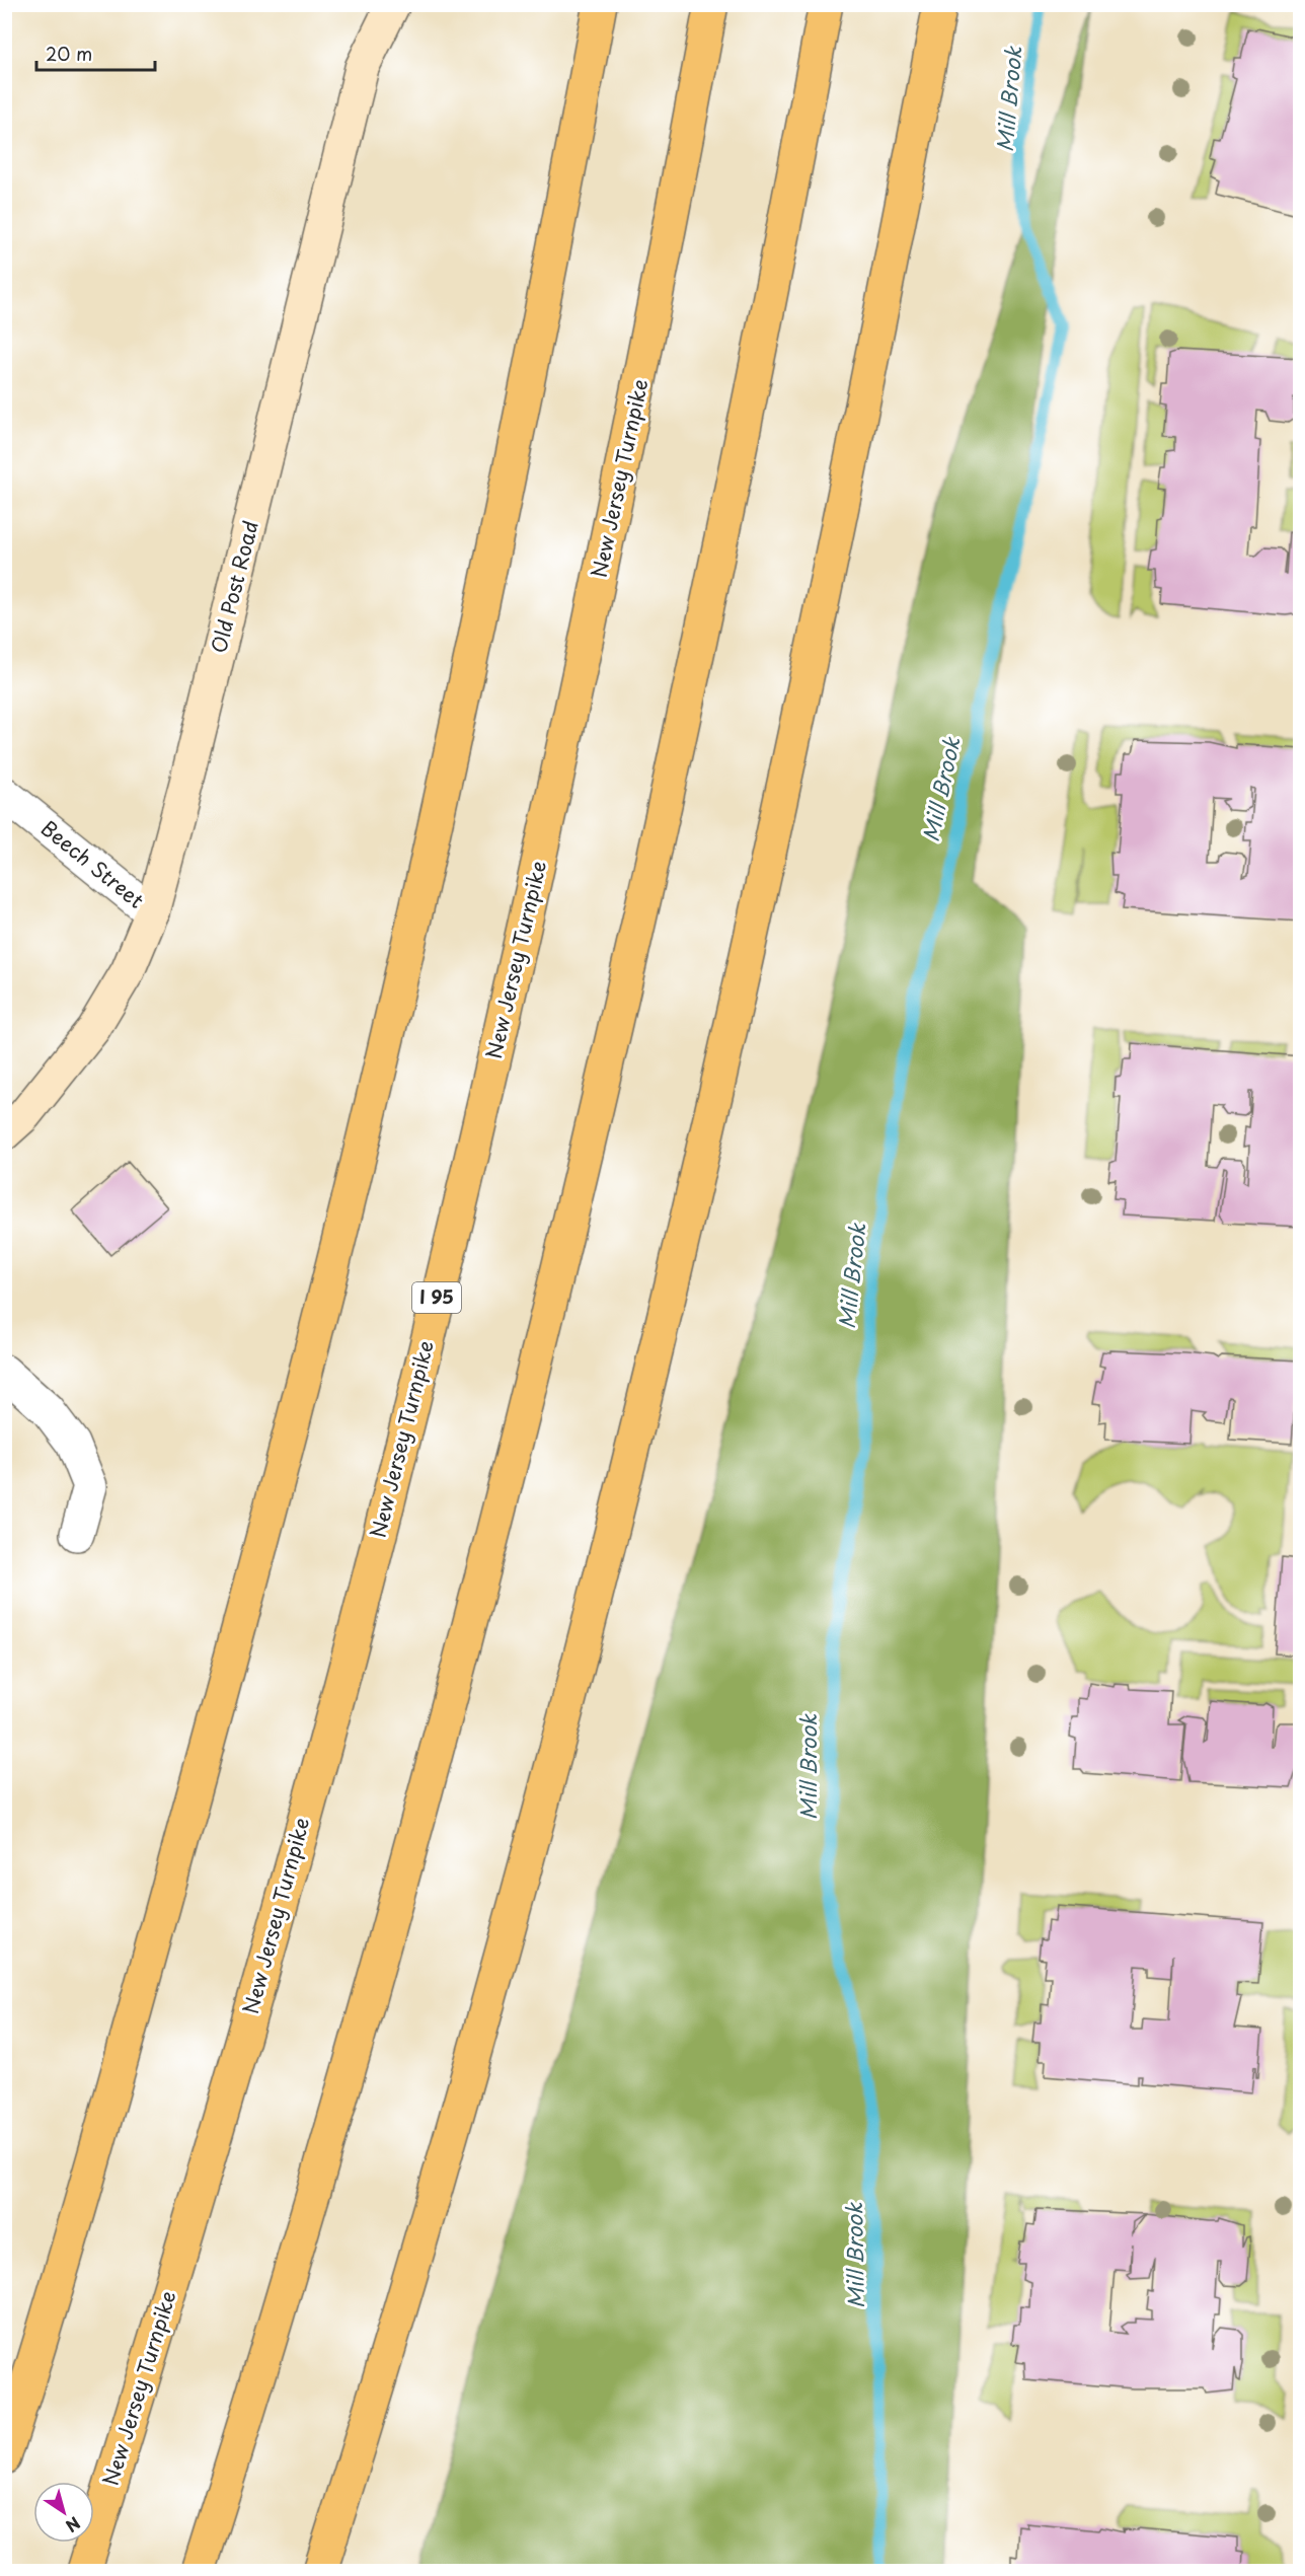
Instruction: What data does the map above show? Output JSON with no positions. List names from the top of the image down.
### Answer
{
  "streets": {
    "highway": ["New Jersey Turnpike", "I 95"],
    "street": ["Old Post Road", "Beech Street"]
  },
  "crossings": [
    ["Old Post Road", "Beech Street"]
  ],
  "water": ["Mill Brook"],
  "scale_bar": "20 m",
  "north": "bottom right"
}
